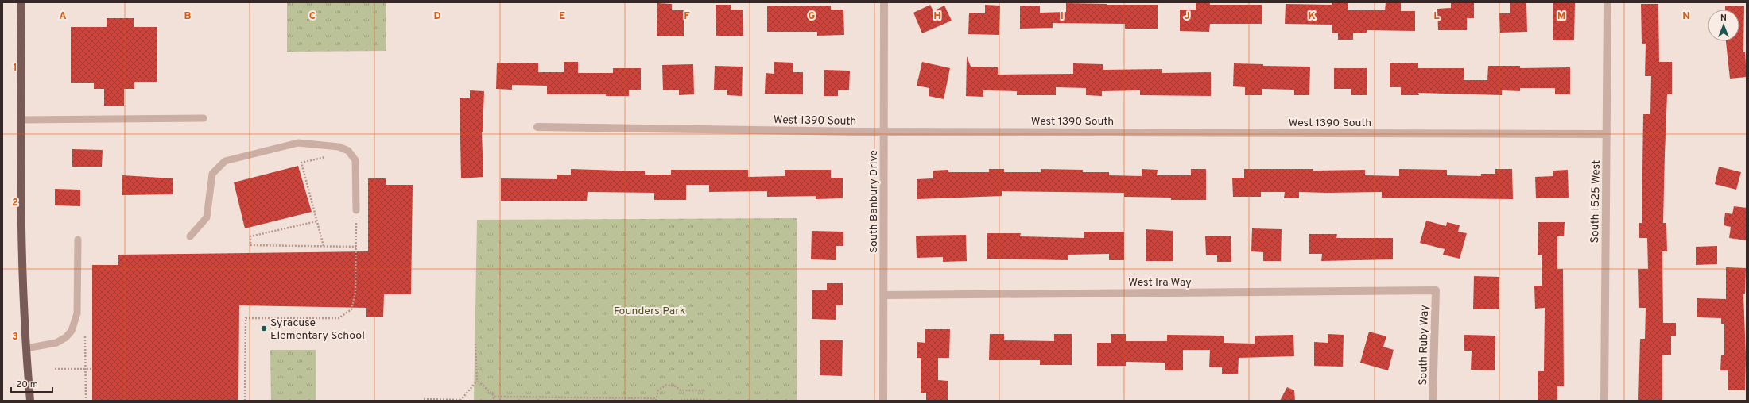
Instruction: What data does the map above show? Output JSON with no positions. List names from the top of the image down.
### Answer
{
  "streets": {
    "street": [
      "West 1390 South",
      "South Banbury Drive",
      "South 1525 West",
      "West Ira Way",
      "South Ruby Way"
    ]
  },
  "crossings": [
    ["West 1390 South", "South Banbury Drive"],
    ["West 1390 South", "South 1525 West"],
    ["South Banbury Drive", "West Ira Way"],
    ["West Ira Way", "South Ruby Way"]
  ],
  "parks": ["Founders Park"],
  "places": ["Syracuse Elementary School"],
  "scale_bar": "20 m",
  "north": "top",
  "grid": {
    "columns": [
      "A",
      "B",
      "C",
      "D",
      "E",
      "F",
      "G",
      "H",
      "I",
      "J",
      "K",
      "L",
      "M",
      "N"
    ],
    "rows": ["1", "2", "3"]
  }
}
